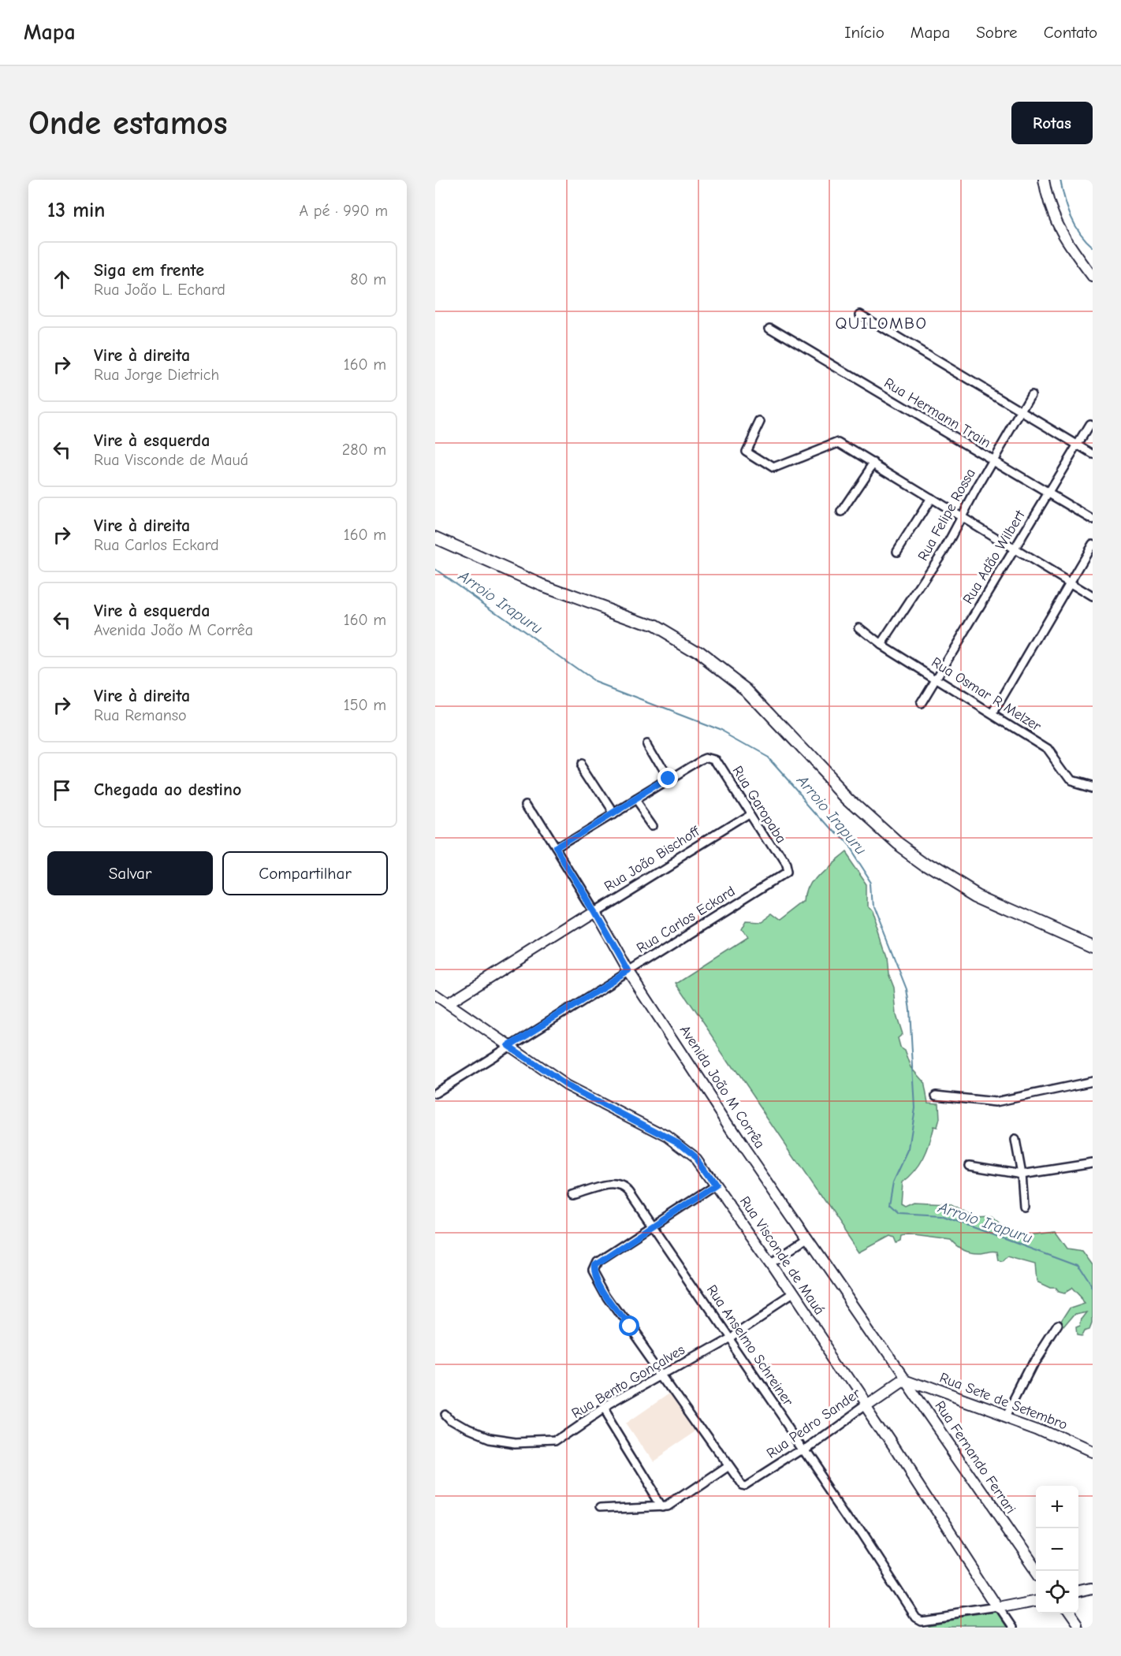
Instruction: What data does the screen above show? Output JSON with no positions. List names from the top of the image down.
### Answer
{
  "streets": {
    "street": [
      "Rua Hermann Train",
      "Rua Felipe Rossa",
      "Rua Adão Wilbert",
      "Rua Osmar R Melzer",
      "Rua Garopaba",
      "Rua João Bischoff",
      "Rua Carlos Eckard",
      "Avenida João M Corrêa",
      "Rua Visconde de Mauá",
      "Rua Anselmo Schreiner",
      "Rua Bento Gonçalves",
      "Rua Sete de Setembro",
      "Rua Pedro Sander",
      "Rua Fernando Ferrari"
    ]
  },
  "crossings": [
    ["Rua Hermann Train", "Rua Felipe Rossa"],
    ["Rua Hermann Train", "Rua Adão Wilbert"],
    ["Rua Felipe Rossa", "Rua Osmar R Melzer"],
    ["Rua Adão Wilbert", "Rua Osmar R Melzer"],
    ["Rua Garopaba", "Rua João Bischoff"],
    ["Rua Garopaba", "Rua Carlos Eckard"],
    ["Rua João Bischoff", "Avenida João M Corrêa"],
    ["Rua João Bischoff", "Rua Visconde de Mauá"],
    ["Rua Carlos Eckard", "Avenida João M Corrêa"],
    ["Rua Carlos Eckard", "Rua Visconde de Mauá"],
    ["Avenida João M Corrêa", "Rua Sete de Setembro"],
    ["Avenida João M Corrêa", "Rua Pedro Sander"],
    ["Avenida João M Corrêa", "Rua Fernando Ferrari"],
    ["Rua Visconde de Mauá", "Rua Anselmo Schreiner"],
    ["Rua Visconde de Mauá", "Rua Bento Gonçalves"],
    ["Rua Visconde de Mauá", "Rua Pedro Sander"],
    ["Rua Anselmo Schreiner", "Rua Bento Gonçalves"],
    ["Rua Anselmo Schreiner", "Rua Pedro Sander"],
    ["Rua Sete de Setembro", "Rua Pedro Sander"],
    ["Rua Sete de Setembro", "Rua Fernando Ferrari"],
    ["Rua Pedro Sander", "Rua Fernando Ferrari"]
  ],
  "districts": ["QUILOMBO"],
  "water": ["Arroio Irapuru"],
  "page": {
    "header": "Mapa",
    "nav": [
      "Início",
      "Mapa",
      "Sobre",
      "Contato"
    ],
    "buttons": [
      "Rotas",
      ["Salvar", "Compartilhar"]
    ],
    "title": "Onde estamos",
    "heading": ["13 min", "A pé · 990 m"],
    "list": [
      ["Siga em frente", "Rua João L. Echard", "80 m"],
      ["Vire à direita", "Rua Jorge Dietrich", "160 m"],
      ["Vire à esquerda", "Rua Visconde de Mauá", "280 m"],
      ["Vire à direita", "Rua Carlos Eckard", "160 m"],
      ["Vire à esquerda", "Avenida João M Corrêa", "160 m"],
      ["Vire à direita", "Rua Remanso", "150 m"],
      "Chegada ao destino"
    ],
    "map_buttons": ["+", "−"]
  }
}
